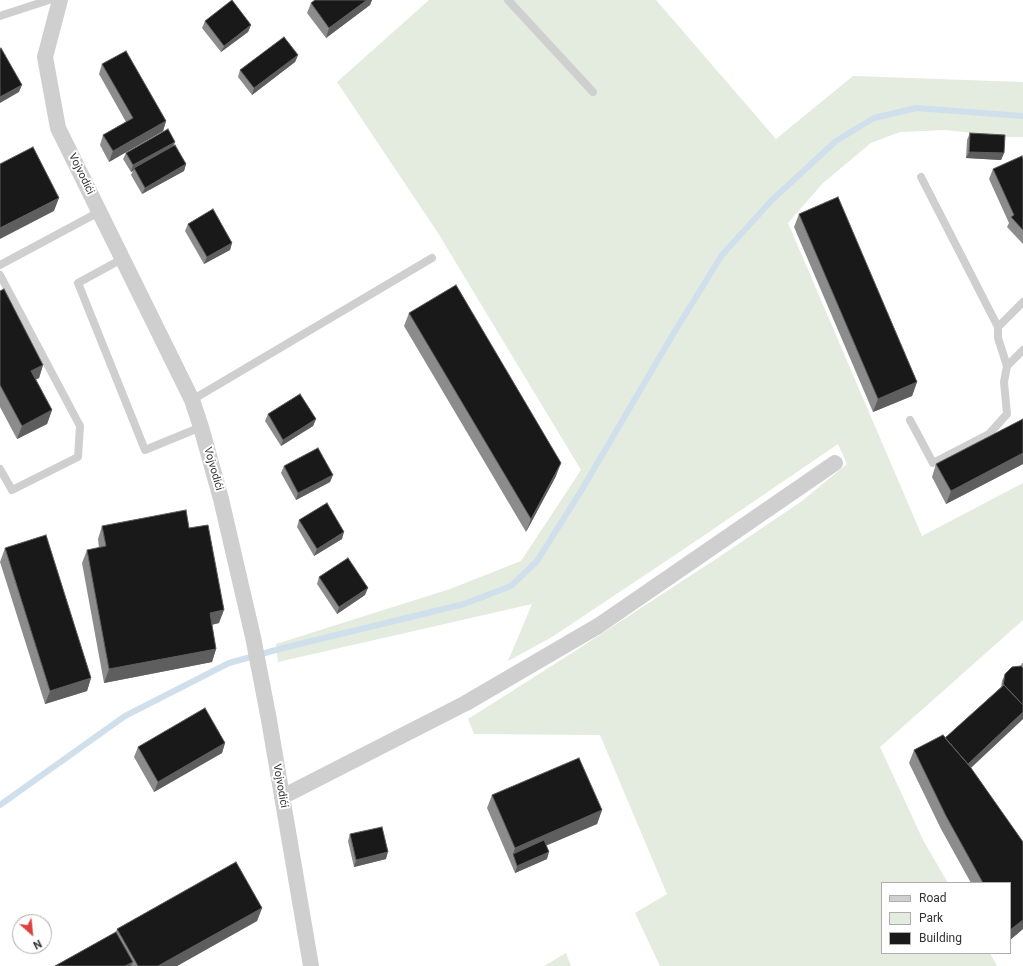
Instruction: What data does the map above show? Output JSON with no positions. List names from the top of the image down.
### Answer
{
  "streets": {
    "street": ["Vojvodići"]
  },
  "legend": ["Road", "Park", "Building"],
  "north": "bottom right"
}
